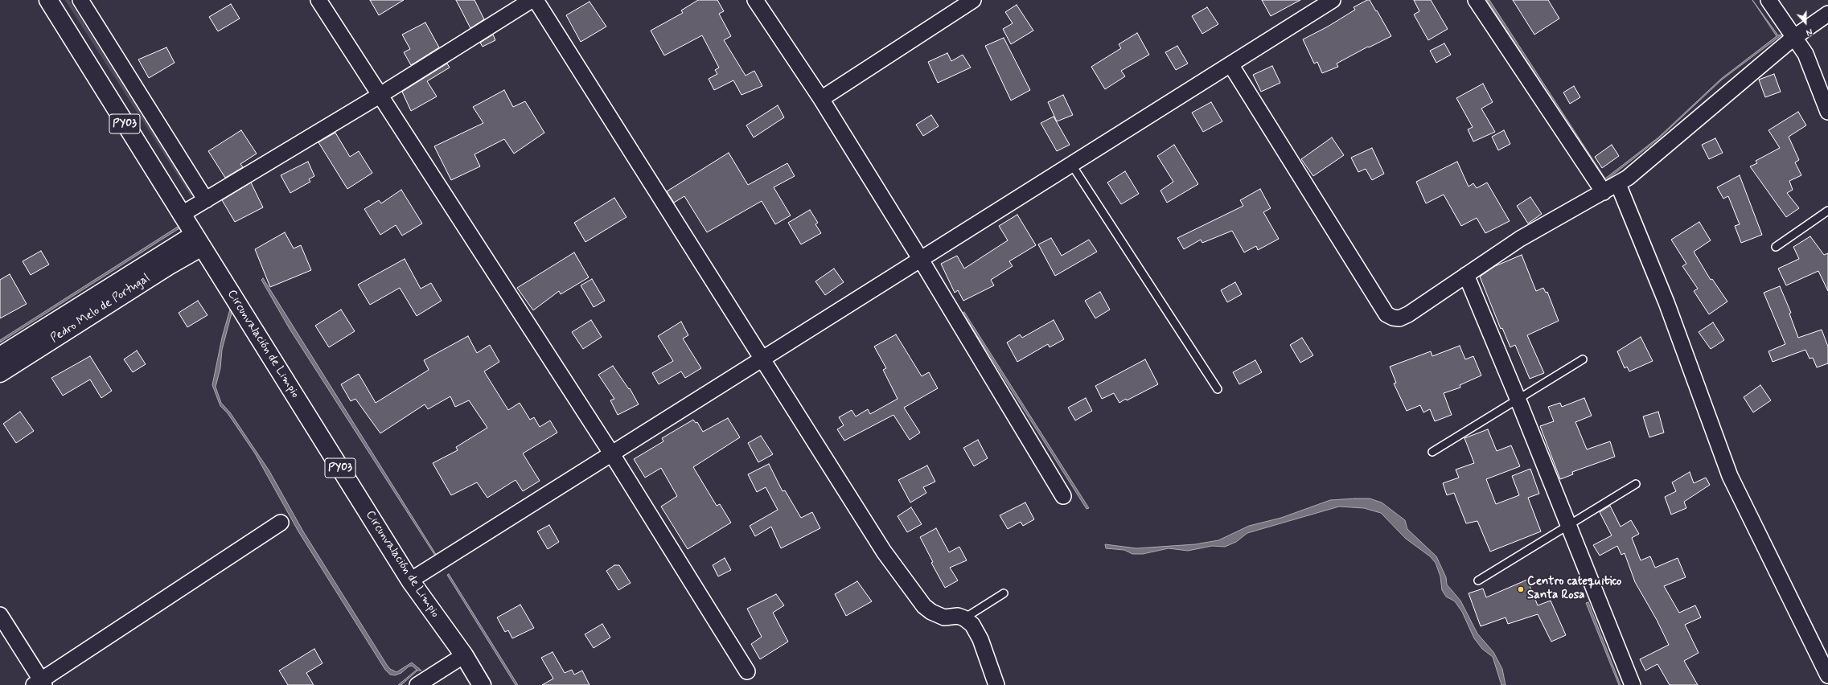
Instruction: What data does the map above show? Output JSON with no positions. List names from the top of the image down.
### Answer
{
  "streets": {
    "main road": ["PY03", "Pedro Melo de Portugal", "Circunvalación de Limpio"]
  },
  "crossings": [
    ["Pedro Melo de Portugal", "Circunvalación de Limpio"]
  ],
  "places": ["Centro catequitico Santa Rosa"],
  "north": "bottom"
}
